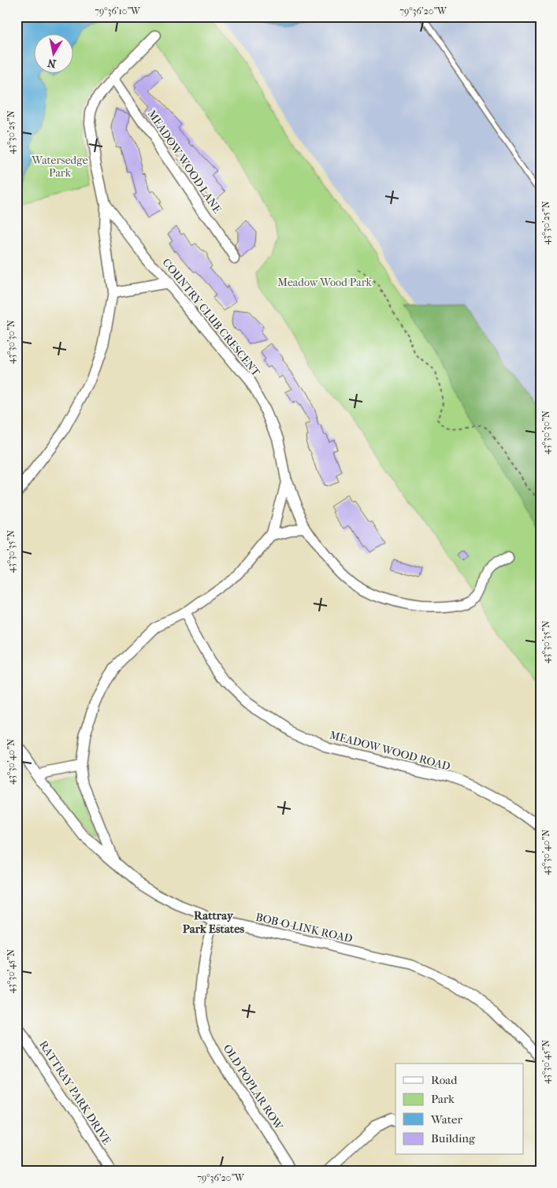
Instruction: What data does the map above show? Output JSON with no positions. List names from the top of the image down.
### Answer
{
  "streets": {
    "street": [
      "MEADOW WOOD LANE",
      "COUNTRY CLUB CRESCENT",
      "MEADOW WOOD ROAD",
      "BOB-O-LINK ROAD",
      "OLD POPLAR ROW",
      "RATTRAY PARK DRIVE"
    ]
  },
  "crossings": [
    ["COUNTRY CLUB CRESCENT", "MEADOW WOOD ROAD"],
    ["COUNTRY CLUB CRESCENT", "BOB-O-LINK ROAD"],
    ["BOB-O-LINK ROAD", "OLD POPLAR ROW"]
  ],
  "districts": ["Rattray Park Estates"],
  "parks": ["Watersedge Park", "Meadow Wood Park"],
  "legend": [
    "Road",
    "Park",
    "Water",
    "Building"
  ],
  "north": "bottom",
  "coordinates": [
    "79°36'10\"W",
    "79°36'20\"W",
    "43°30'25\"N",
    "43°30'30\"N",
    "43°30'35\"N",
    "43°30'40\"N",
    "43°30'45\"N"
  ]
}
